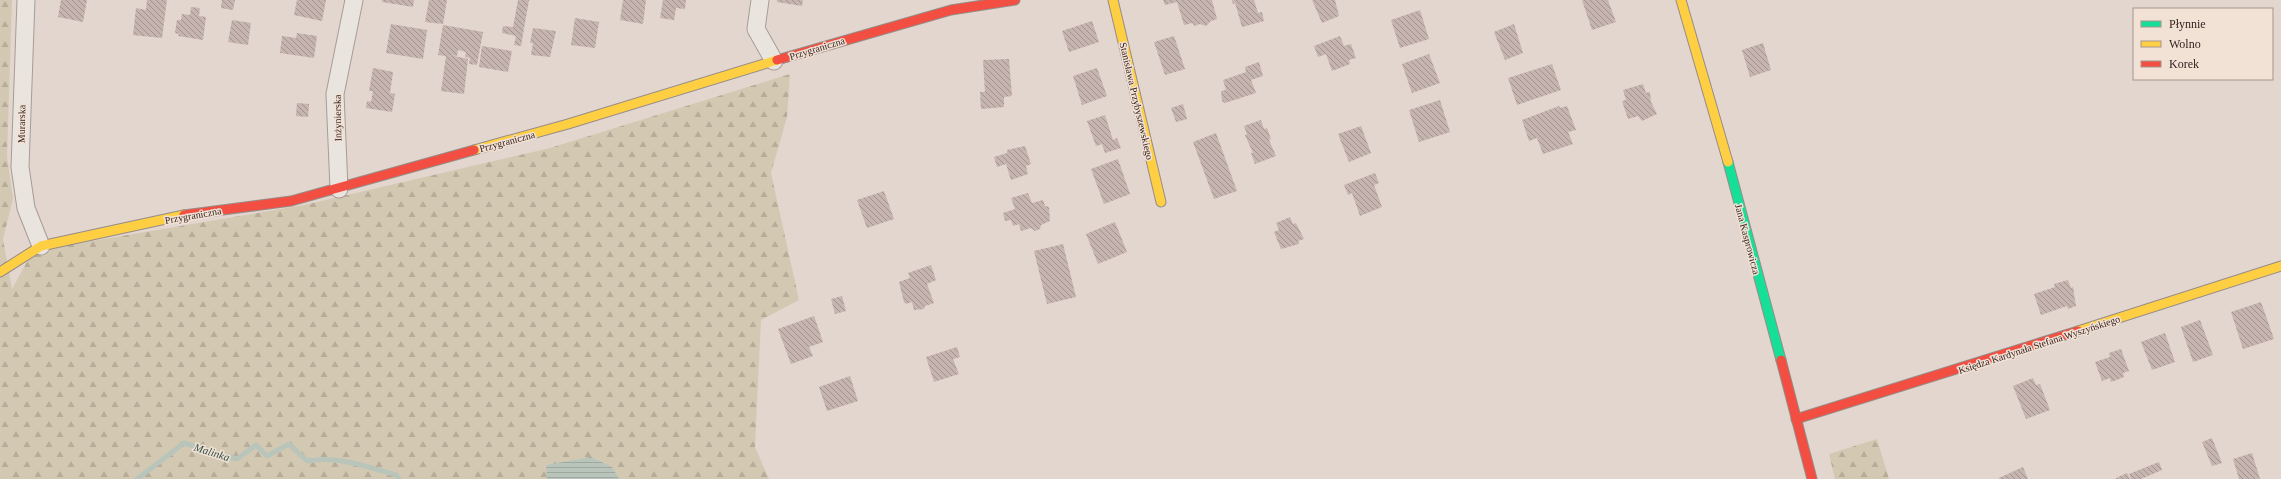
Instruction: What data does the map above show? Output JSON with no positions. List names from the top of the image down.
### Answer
{
  "streets": {
    "street": [
      "Przygraniczna",
      "Stanisława Przybyszewskiego",
      "Inżynierska",
      "Murarska",
      "Jana Kasprowicza",
      "Księdza Kardynała Stefana Wyszyńskiego"
    ]
  },
  "crossings": [
    ["Przygraniczna", "Inżynierska"],
    ["Przygraniczna", "Murarska"],
    ["Jana Kasprowicza", "Księdza Kardynała Stefana Wyszyńskiego"]
  ],
  "water": ["Malinka"],
  "legend": ["Płynnie", "Wolno", "Korek"]
}
